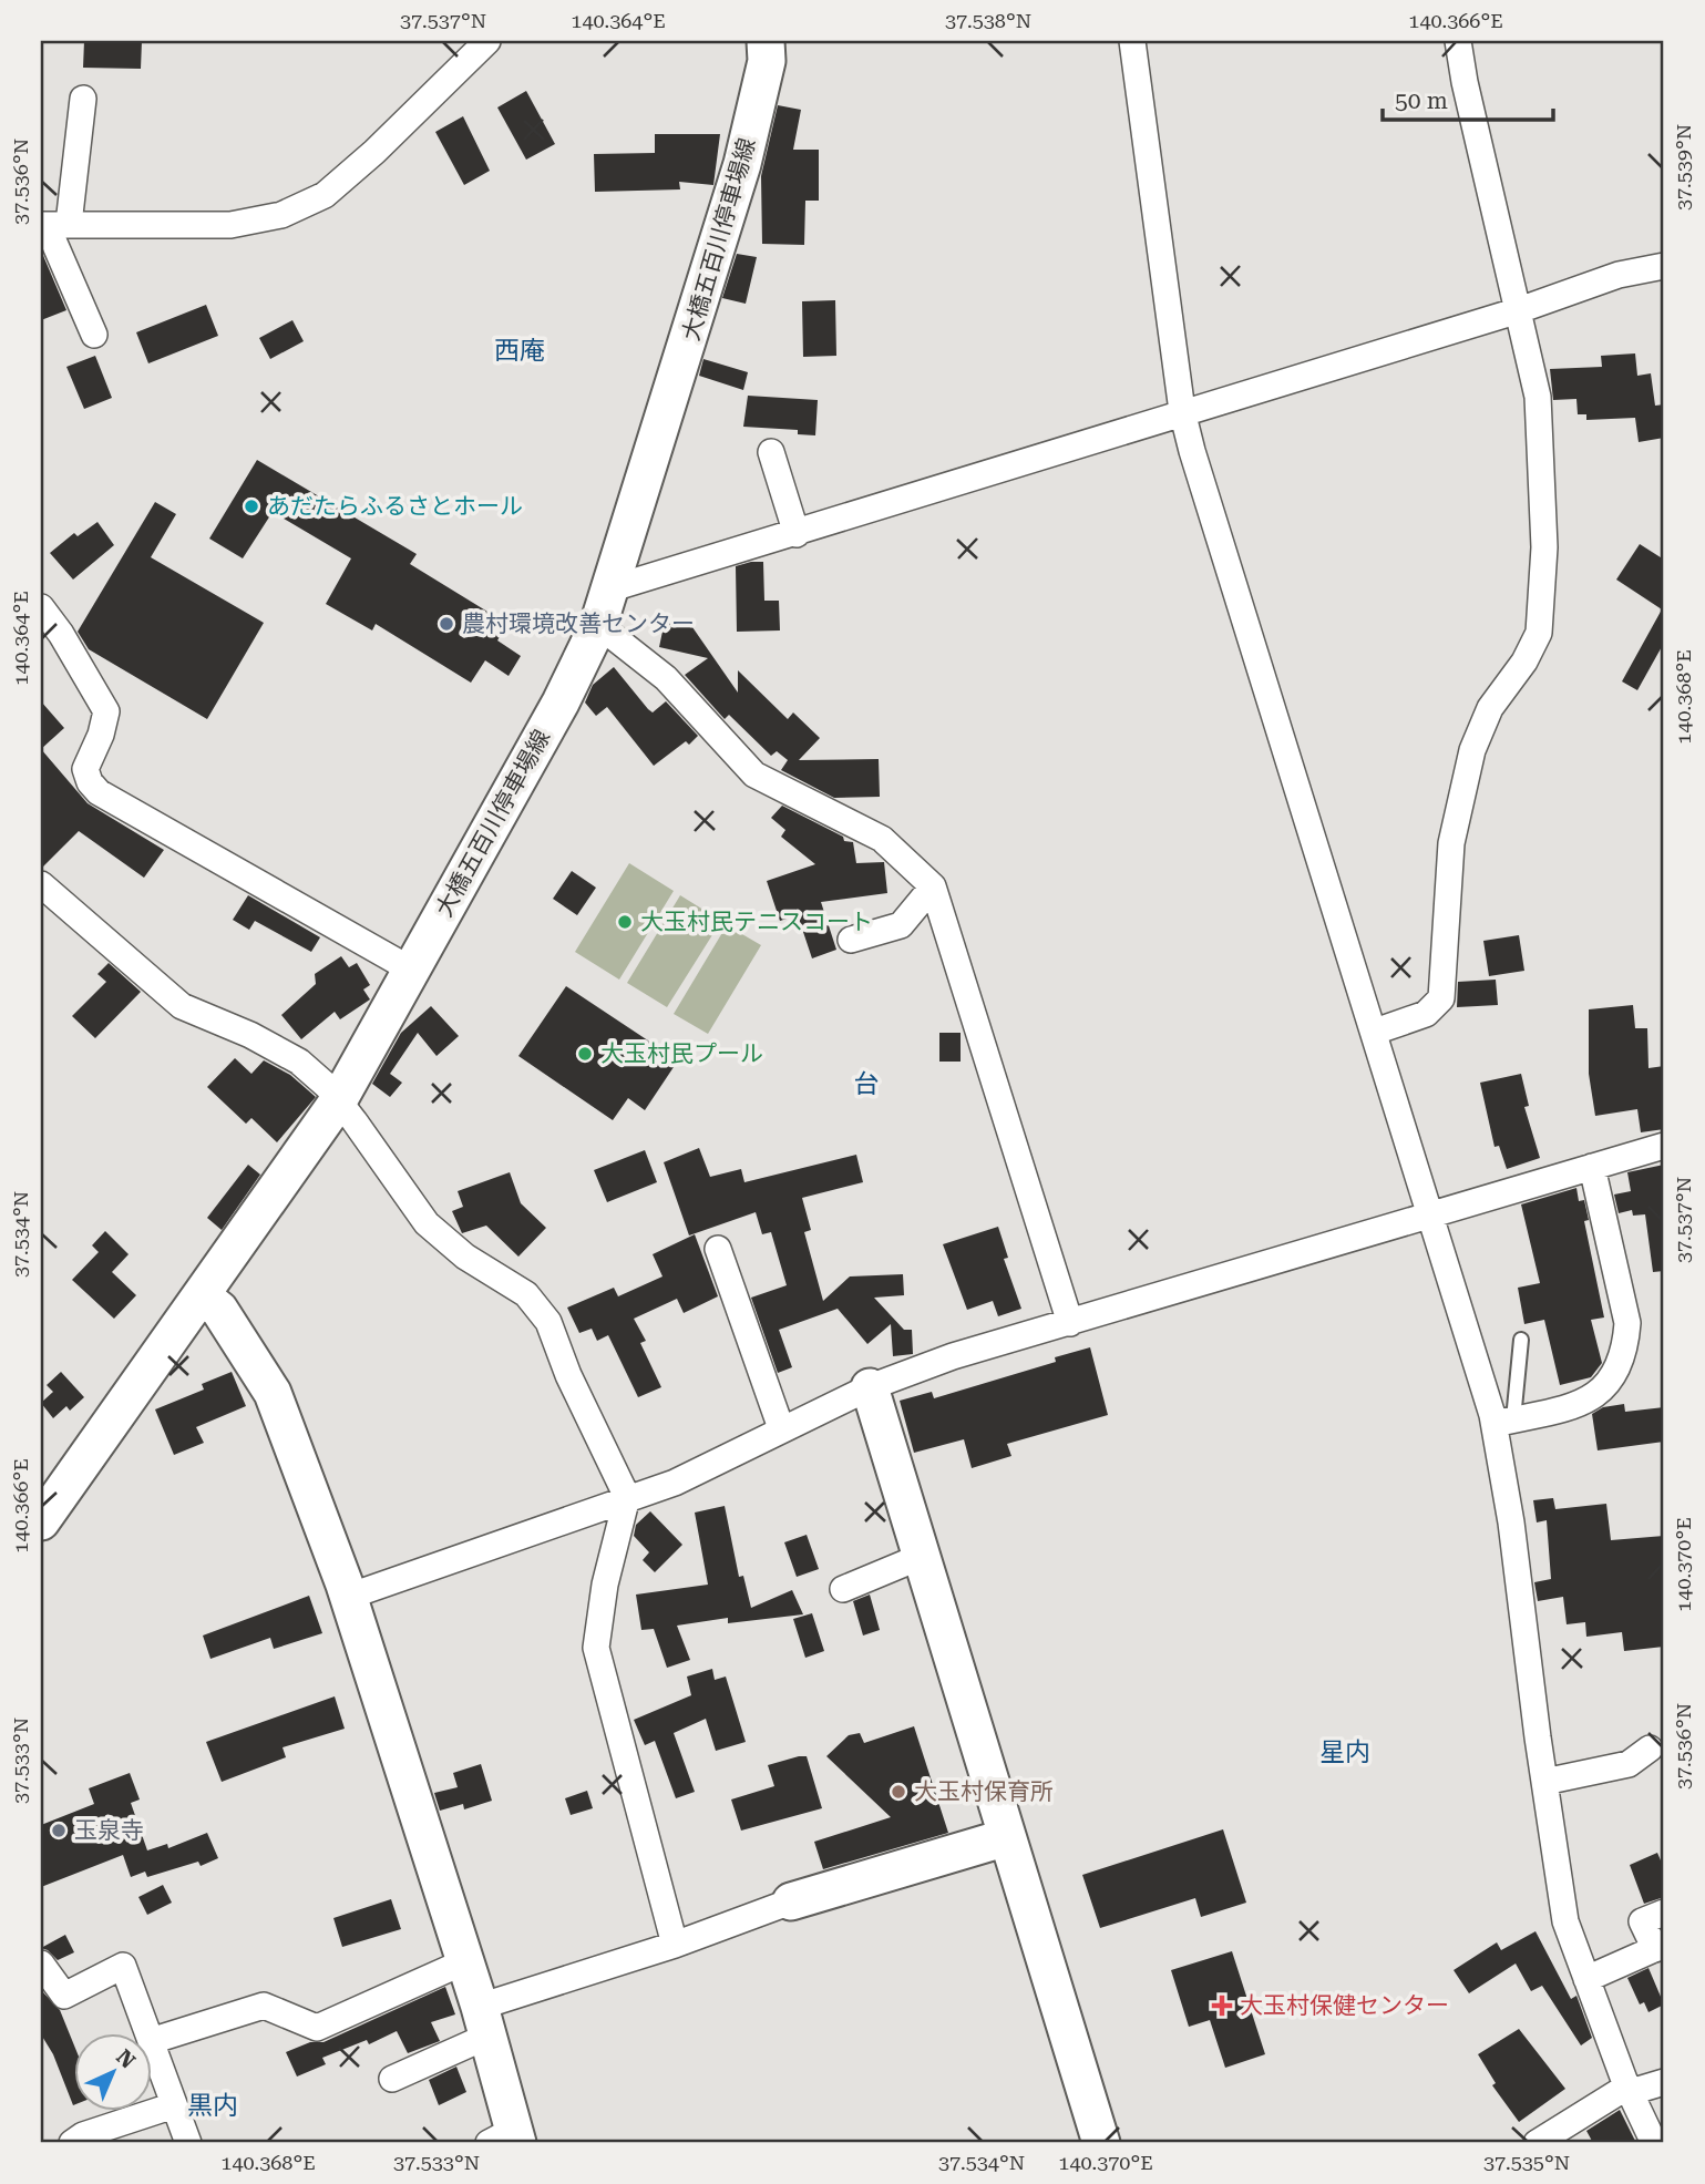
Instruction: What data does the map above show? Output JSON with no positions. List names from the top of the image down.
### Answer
{
  "streets": {
    "street": ["大橋五百川停車場線"]
  },
  "districts": [
    "西庵",
    "台",
    "星内",
    "黒内"
  ],
  "places": {
    "other": [
      "あだたらふるさとホール",
      "農村環境改善センター",
      "大玉村民テニスコート",
      "大玉村民プール",
      "大玉村保育所",
      "玉泉寺"
    ],
    "health": ["大玉村保健センター"]
  },
  "scale_bar": "50 m",
  "north": "top right",
  "coordinates": [
    "37.537°N",
    "140.364°E",
    "37.538°N",
    "140.366°E",
    "37.539°N",
    "37.536°N",
    "140.368°E",
    "37.534°N",
    "140.370°E",
    "37.533°N",
    "37.535°N"
  ]
}
